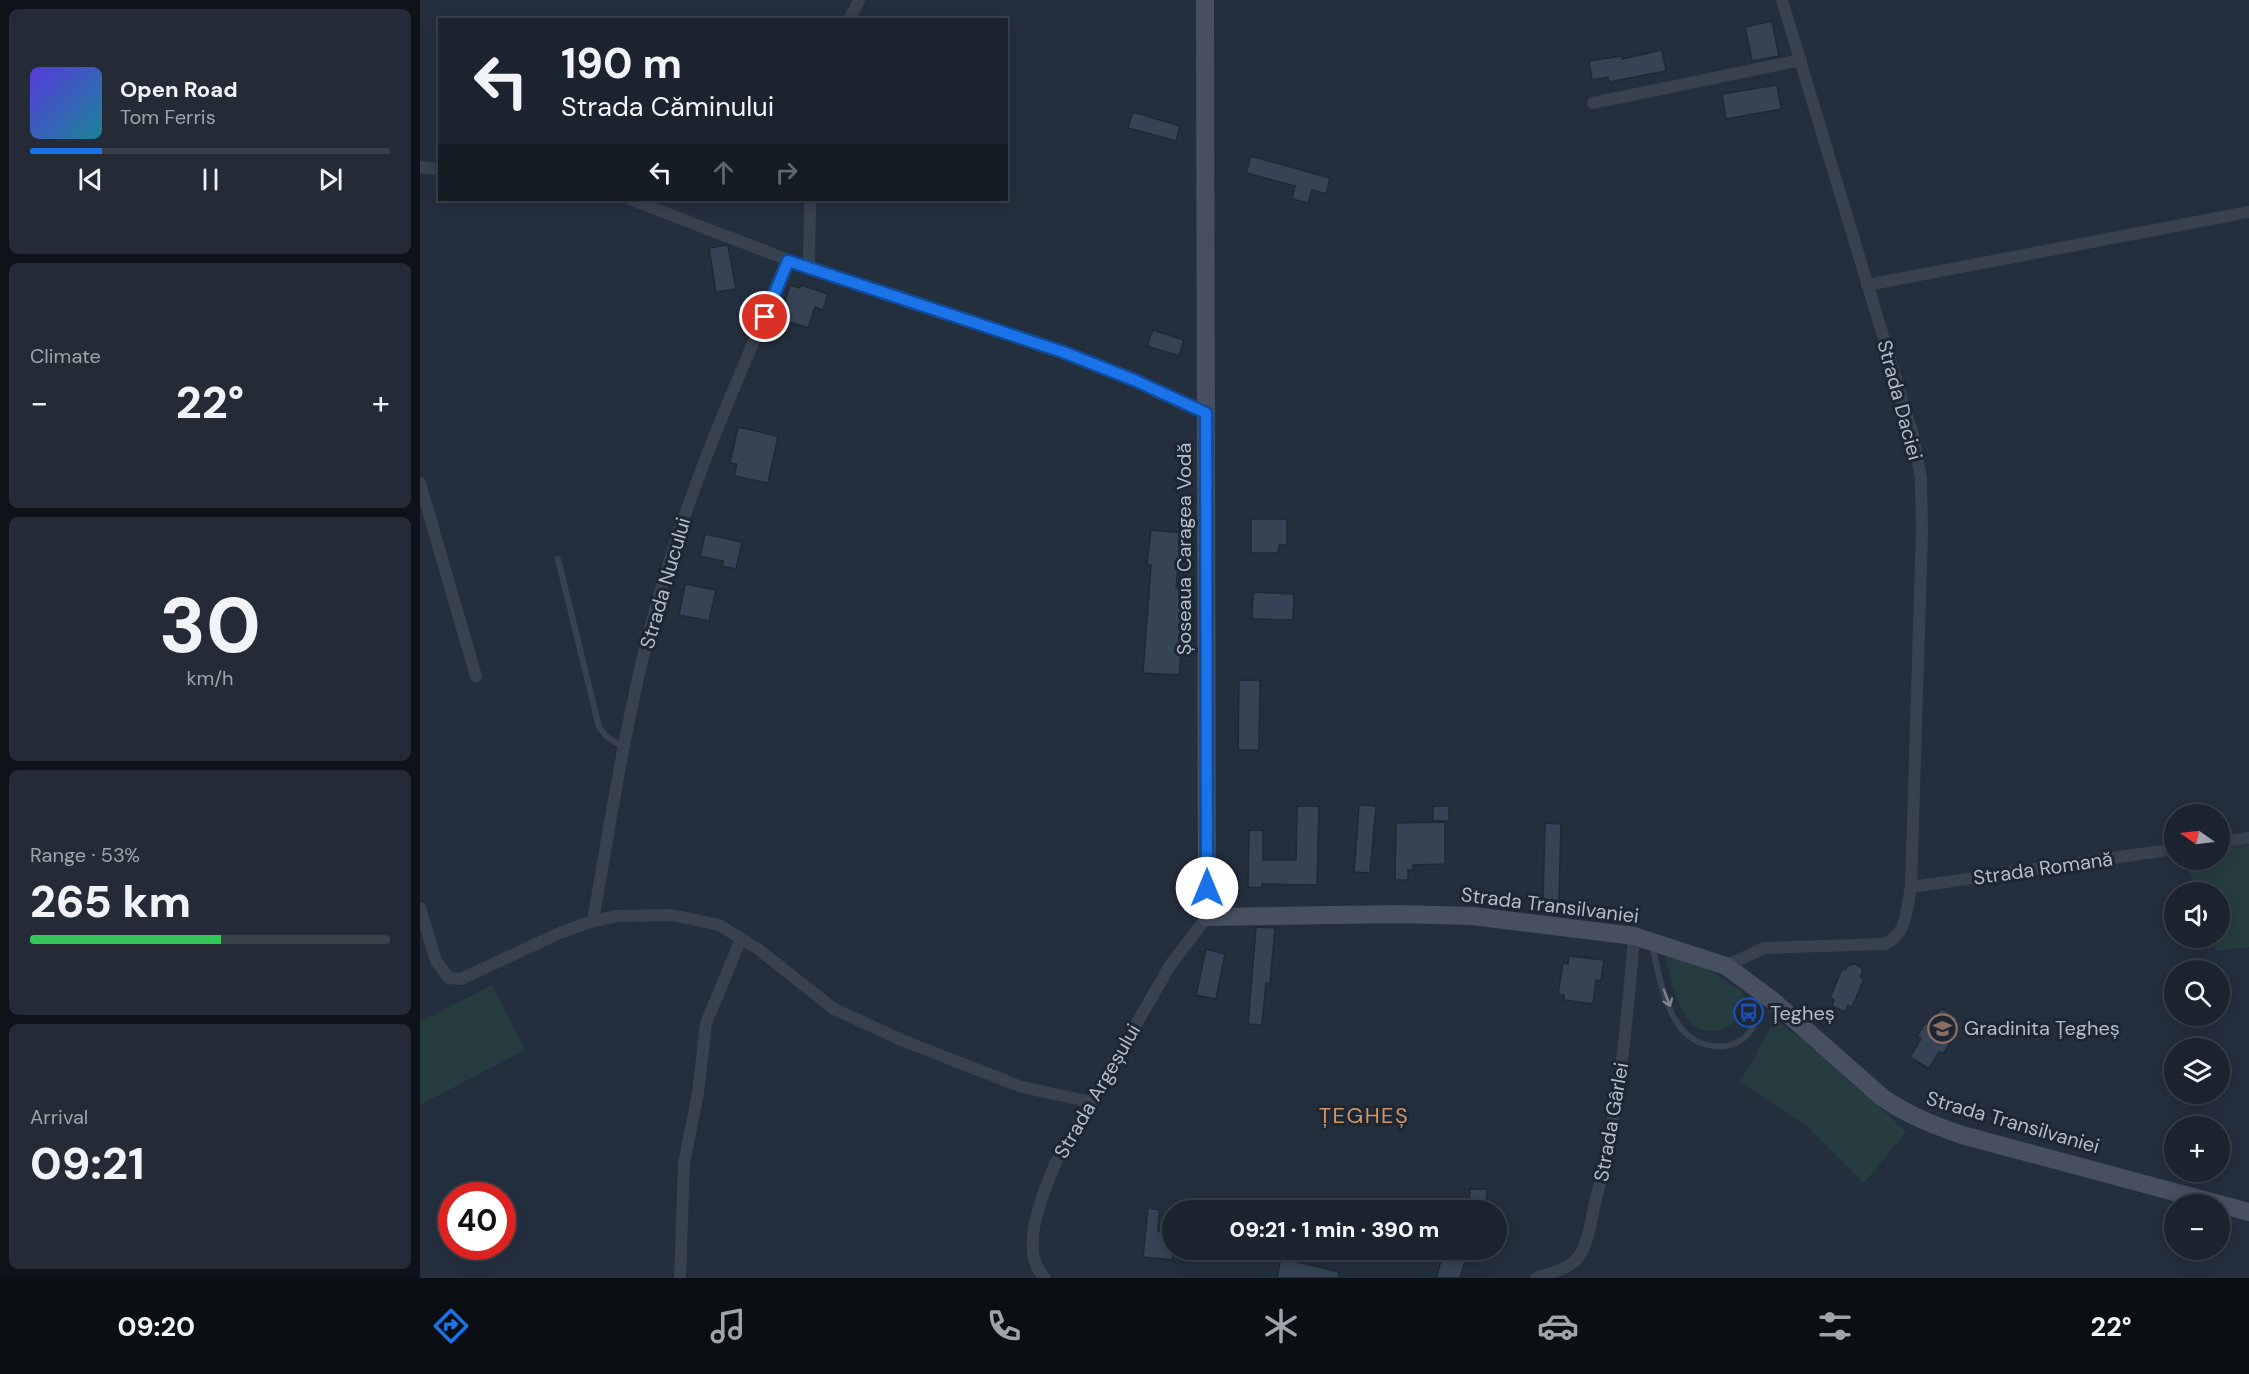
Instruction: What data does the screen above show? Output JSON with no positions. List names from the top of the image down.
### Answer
{
  "streets": {
    "street": [
      "Strada Daciei",
      "Șoseaua Caragea Vodă",
      "Strada Nucului",
      "Strada Romană",
      "Strada Transilvaniei",
      "Strada Argeșului",
      "Strada Gârlei"
    ]
  },
  "crossings": [
    ["Strada Daciei", "Strada Romană"],
    ["Strada Daciei", "Strada Transilvaniei"],
    ["Șoseaua Caragea Vodă", "Strada Transilvaniei"],
    ["Șoseaua Caragea Vodă", "Strada Argeșului"],
    ["Strada Transilvaniei", "Strada Argeșului"],
    ["Strada Transilvaniei", "Strada Gârlei"]
  ],
  "districts": ["ȚEGHEȘ"],
  "places": {
    "bus stop": ["Țegheș"],
    "school or university": ["Gradinita Țegheș"]
  },
  "north": "left",
  "page": {
    "turn": ["190 m", "Strada Căminului"],
    "song": ["Open Road", "Tom Ferris"],
    "tile": [
      "Climate",
      ["30", "km/h"],
      ["Range · 53%", "265 km"],
      ["Arrival", "09:21"]
    ],
    "heat": ["−", "22°", "+"],
    "map_buttons": ["+", "−"],
    "limit": "40",
    "trip": "09:21 · 1 min · 390 m",
    "tabs": ["09:20", "22°"]
  }
}
